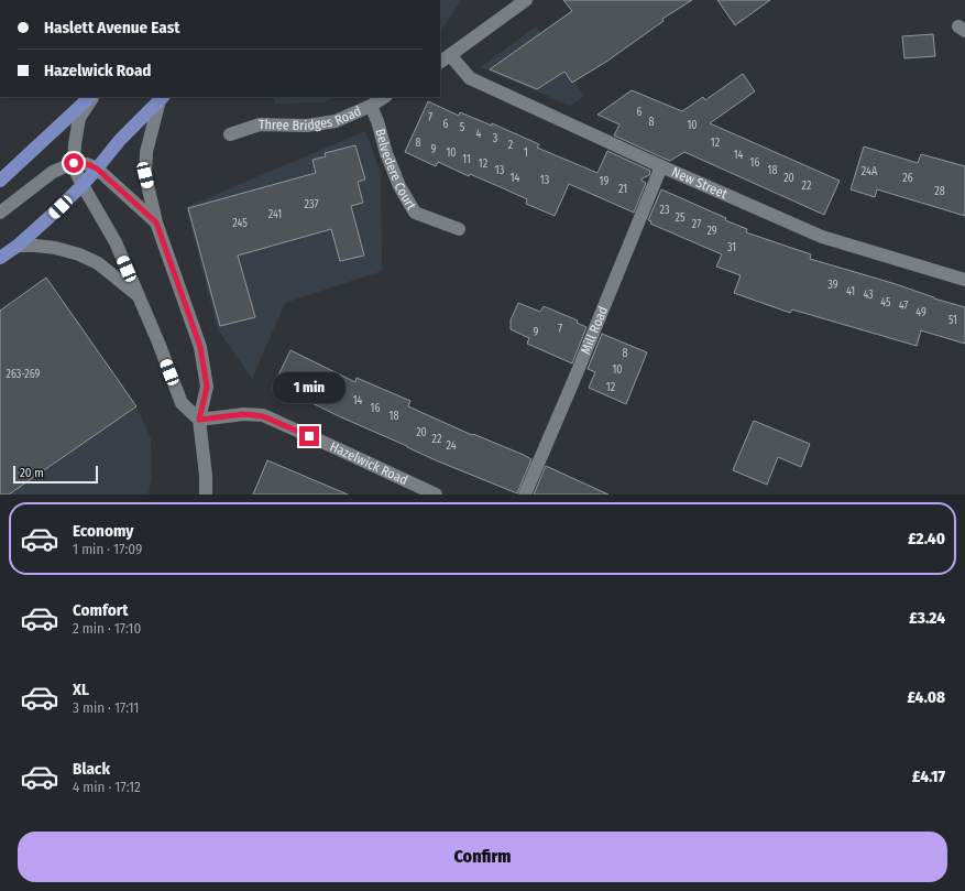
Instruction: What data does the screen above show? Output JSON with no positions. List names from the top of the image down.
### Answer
{
  "streets": {
    "street": [
      "Three Bridges Road",
      "Belvedere Court",
      "New Street",
      "Mill Road",
      "Hazelwick Road"
    ]
  },
  "crossings": [
    ["Three Bridges Road", "Belvedere Court"],
    ["New Street", "Mill Road"]
  ],
  "house_numbers": [
    "6",
    "7",
    "8",
    "6",
    "10",
    "5",
    "4",
    "3",
    "8",
    "12",
    "2",
    "9",
    "10",
    "1",
    "14",
    "11",
    "16",
    "12",
    "13",
    "18",
    "24A",
    "14",
    "20",
    "26",
    "13",
    "19",
    "22",
    "21",
    "28",
    "237",
    "23",
    "241",
    "25",
    "245",
    "27",
    "29",
    "31",
    "39",
    "41",
    "43",
    "45",
    "47",
    "49",
    "51",
    "7",
    "9",
    "8",
    "10",
    "263-269",
    "12",
    "14",
    "16",
    "18",
    "20",
    "22",
    "24"
  ],
  "scale_bar": "20 m",
  "page": {
    "banner": ["Haslett Avenue East", "Hazelwick Road"],
    "bubble": "1 min",
    "scale": "20 m",
    "list": [
      {
        "name": "Economy",
        "note": "1 min · 17:09",
        "value": "£2.40"
      },
      {
        "name": "Comfort",
        "note": "2 min · 17:10",
        "value": "£3.24"
      },
      {
        "name": "XL",
        "note": "3 min · 17:11",
        "value": "£4.08"
      },
      {
        "name": "Black",
        "note": "4 min · 17:12",
        "value": "£4.17"
      }
    ],
    "buttons": "Confirm"
  }
}
